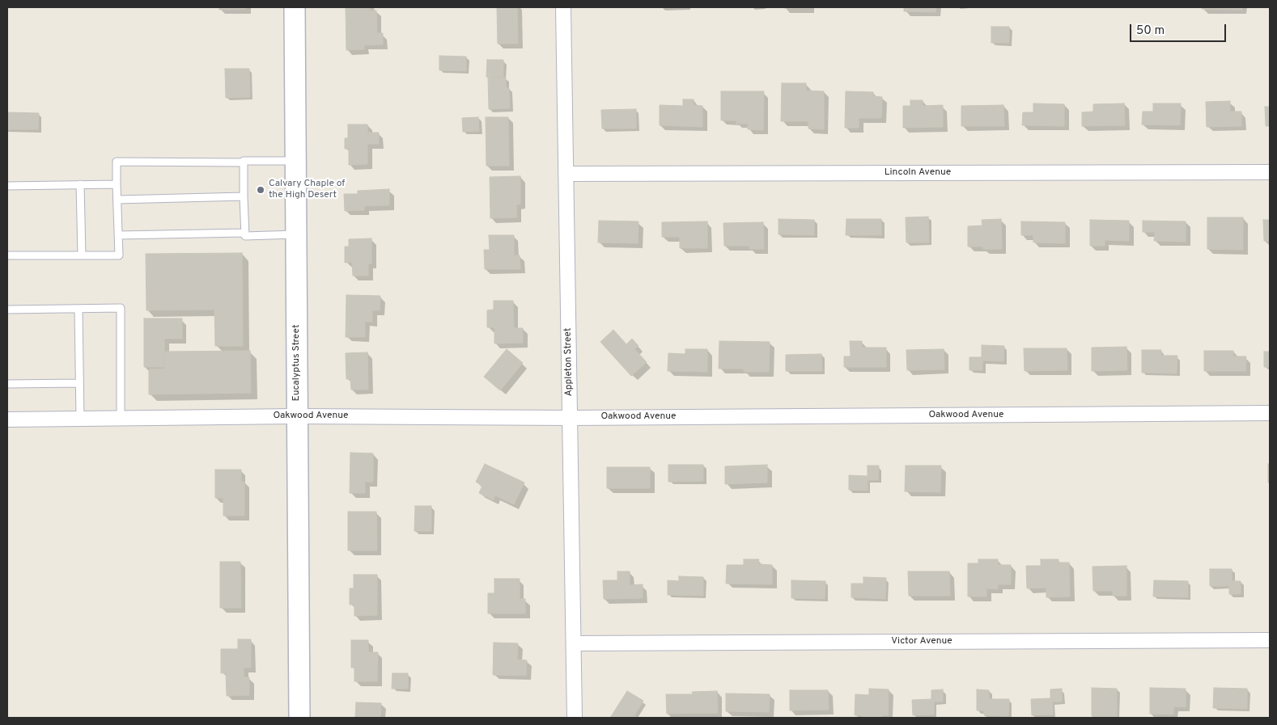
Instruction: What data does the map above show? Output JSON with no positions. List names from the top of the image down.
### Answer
{
  "streets": {
    "main road": ["Eucalyptus Street"],
    "street": [
      "Lincoln Avenue",
      "Appleton Street",
      "Oakwood Avenue",
      "Victor Avenue"
    ]
  },
  "crossings": [
    ["Lincoln Avenue", "Appleton Street"],
    ["Appleton Street", "Oakwood Avenue"],
    ["Appleton Street", "Victor Avenue"],
    ["Eucalyptus Street", "Oakwood Avenue"]
  ],
  "places": ["Calvary Chaple of the High Desert"],
  "scale_bar": "50 m"
}
